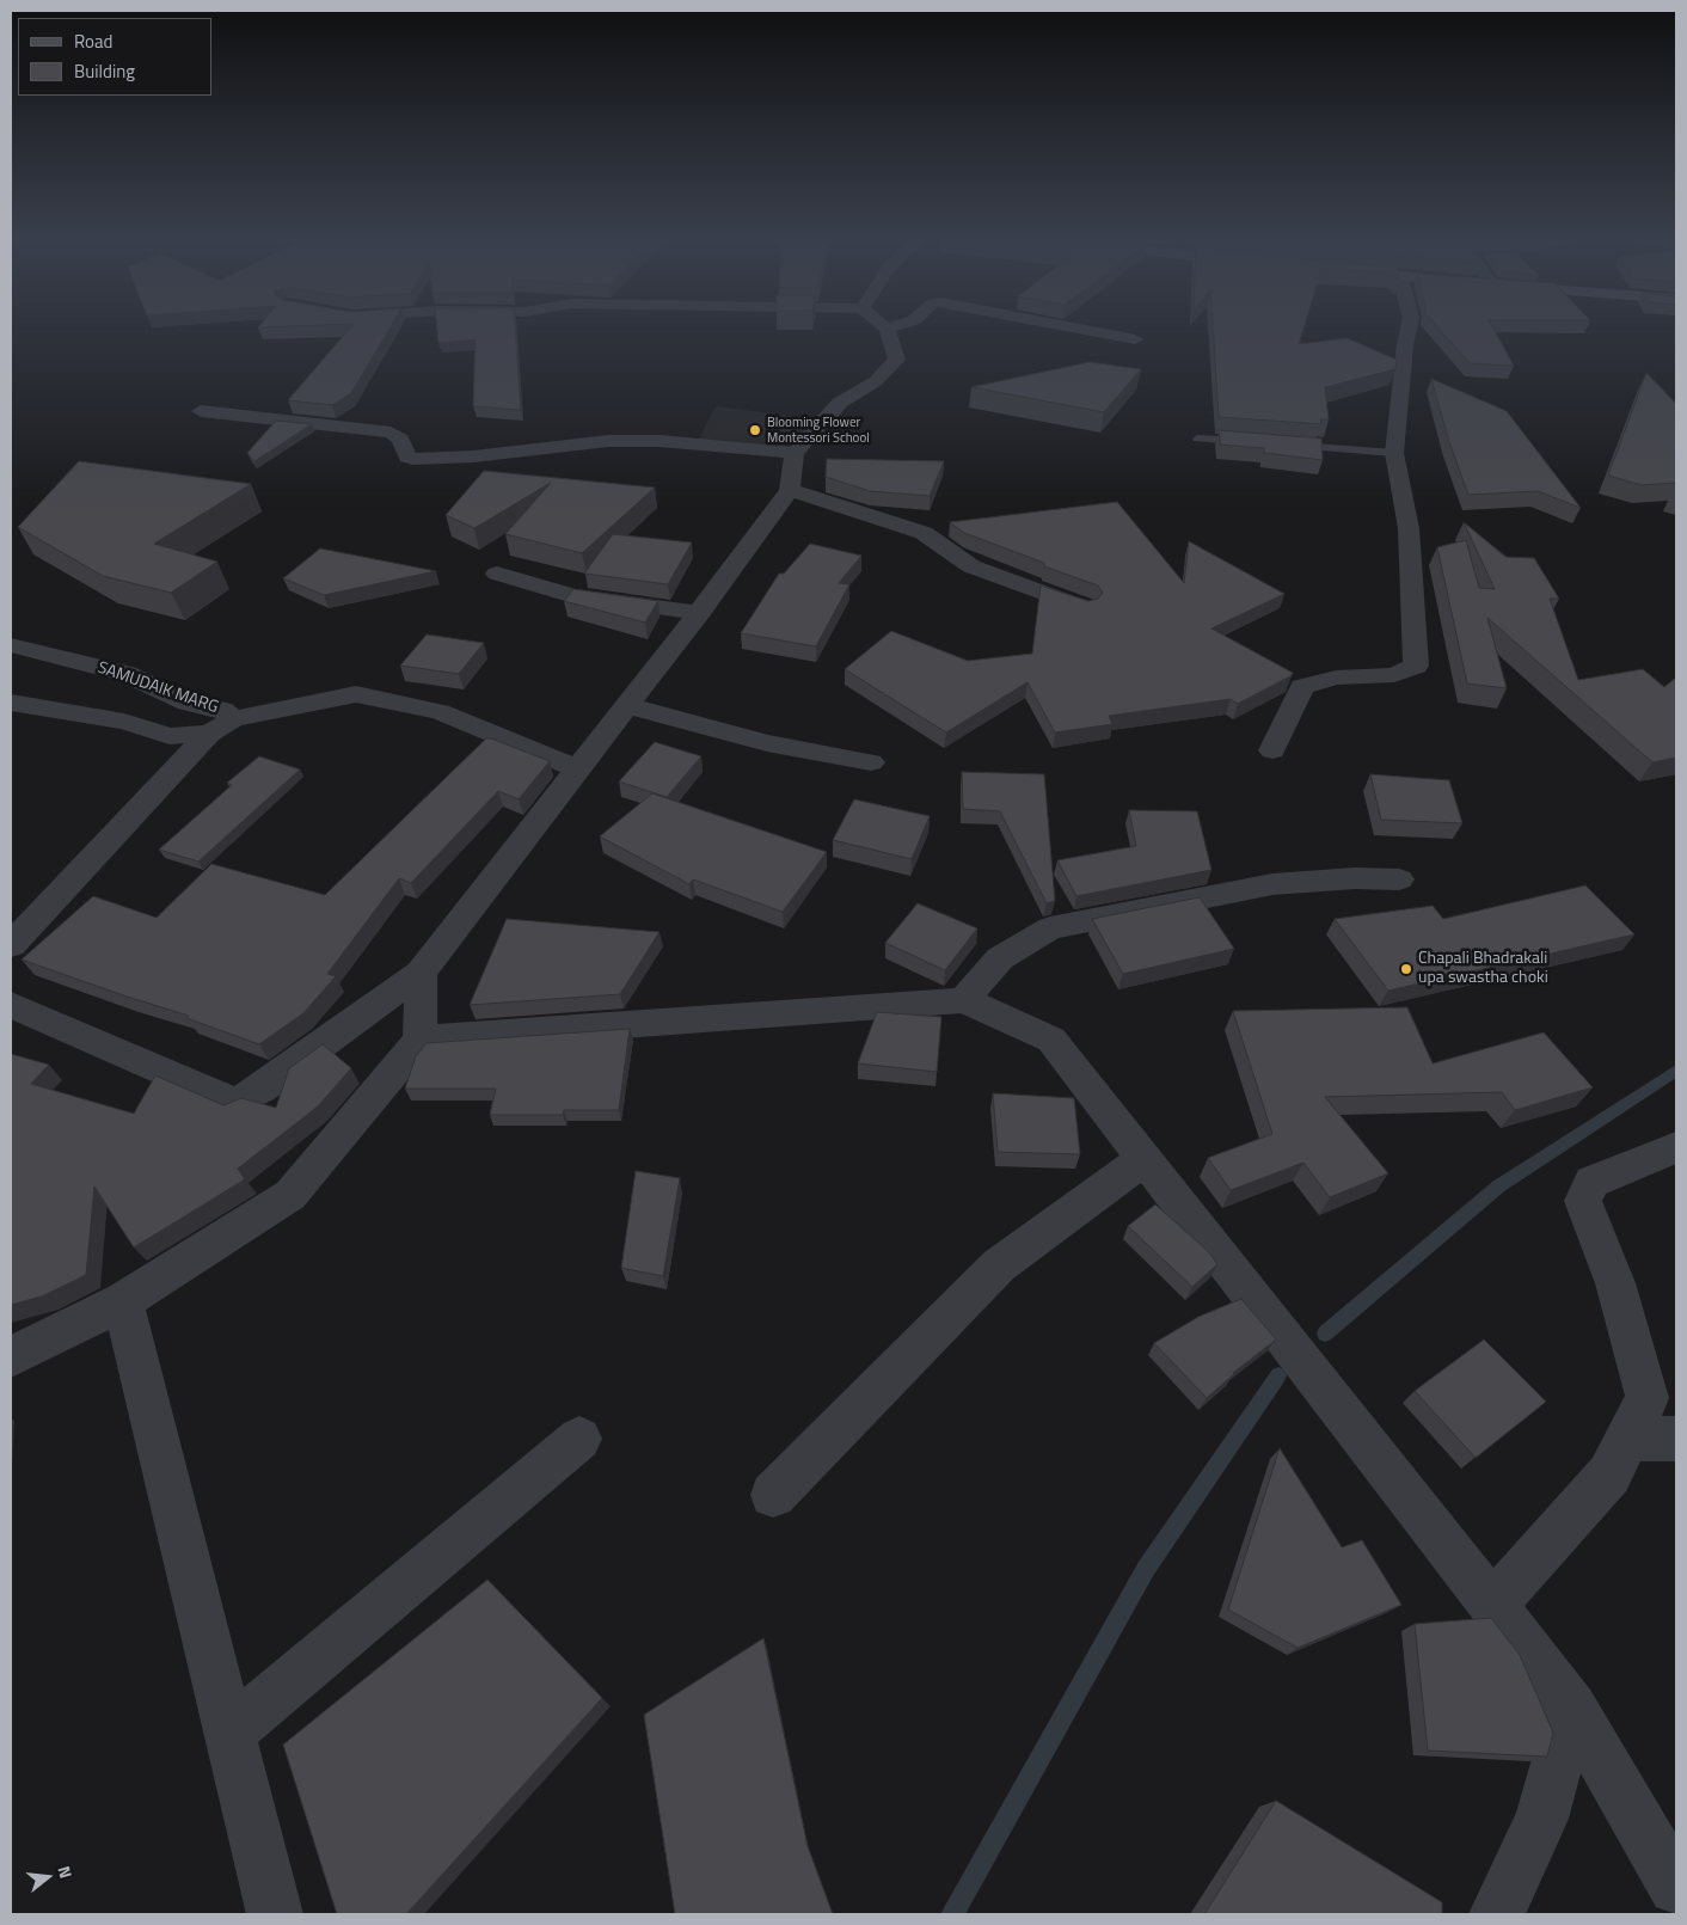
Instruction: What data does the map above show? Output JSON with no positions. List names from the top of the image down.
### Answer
{
  "streets": {
    "street": ["SAMUDAIK MARG"]
  },
  "places": ["Blooming Flower Montessori School", "Chapali Bhadrakali upa swastha choki"],
  "legend": ["Road", "Building"],
  "north": "right"
}
